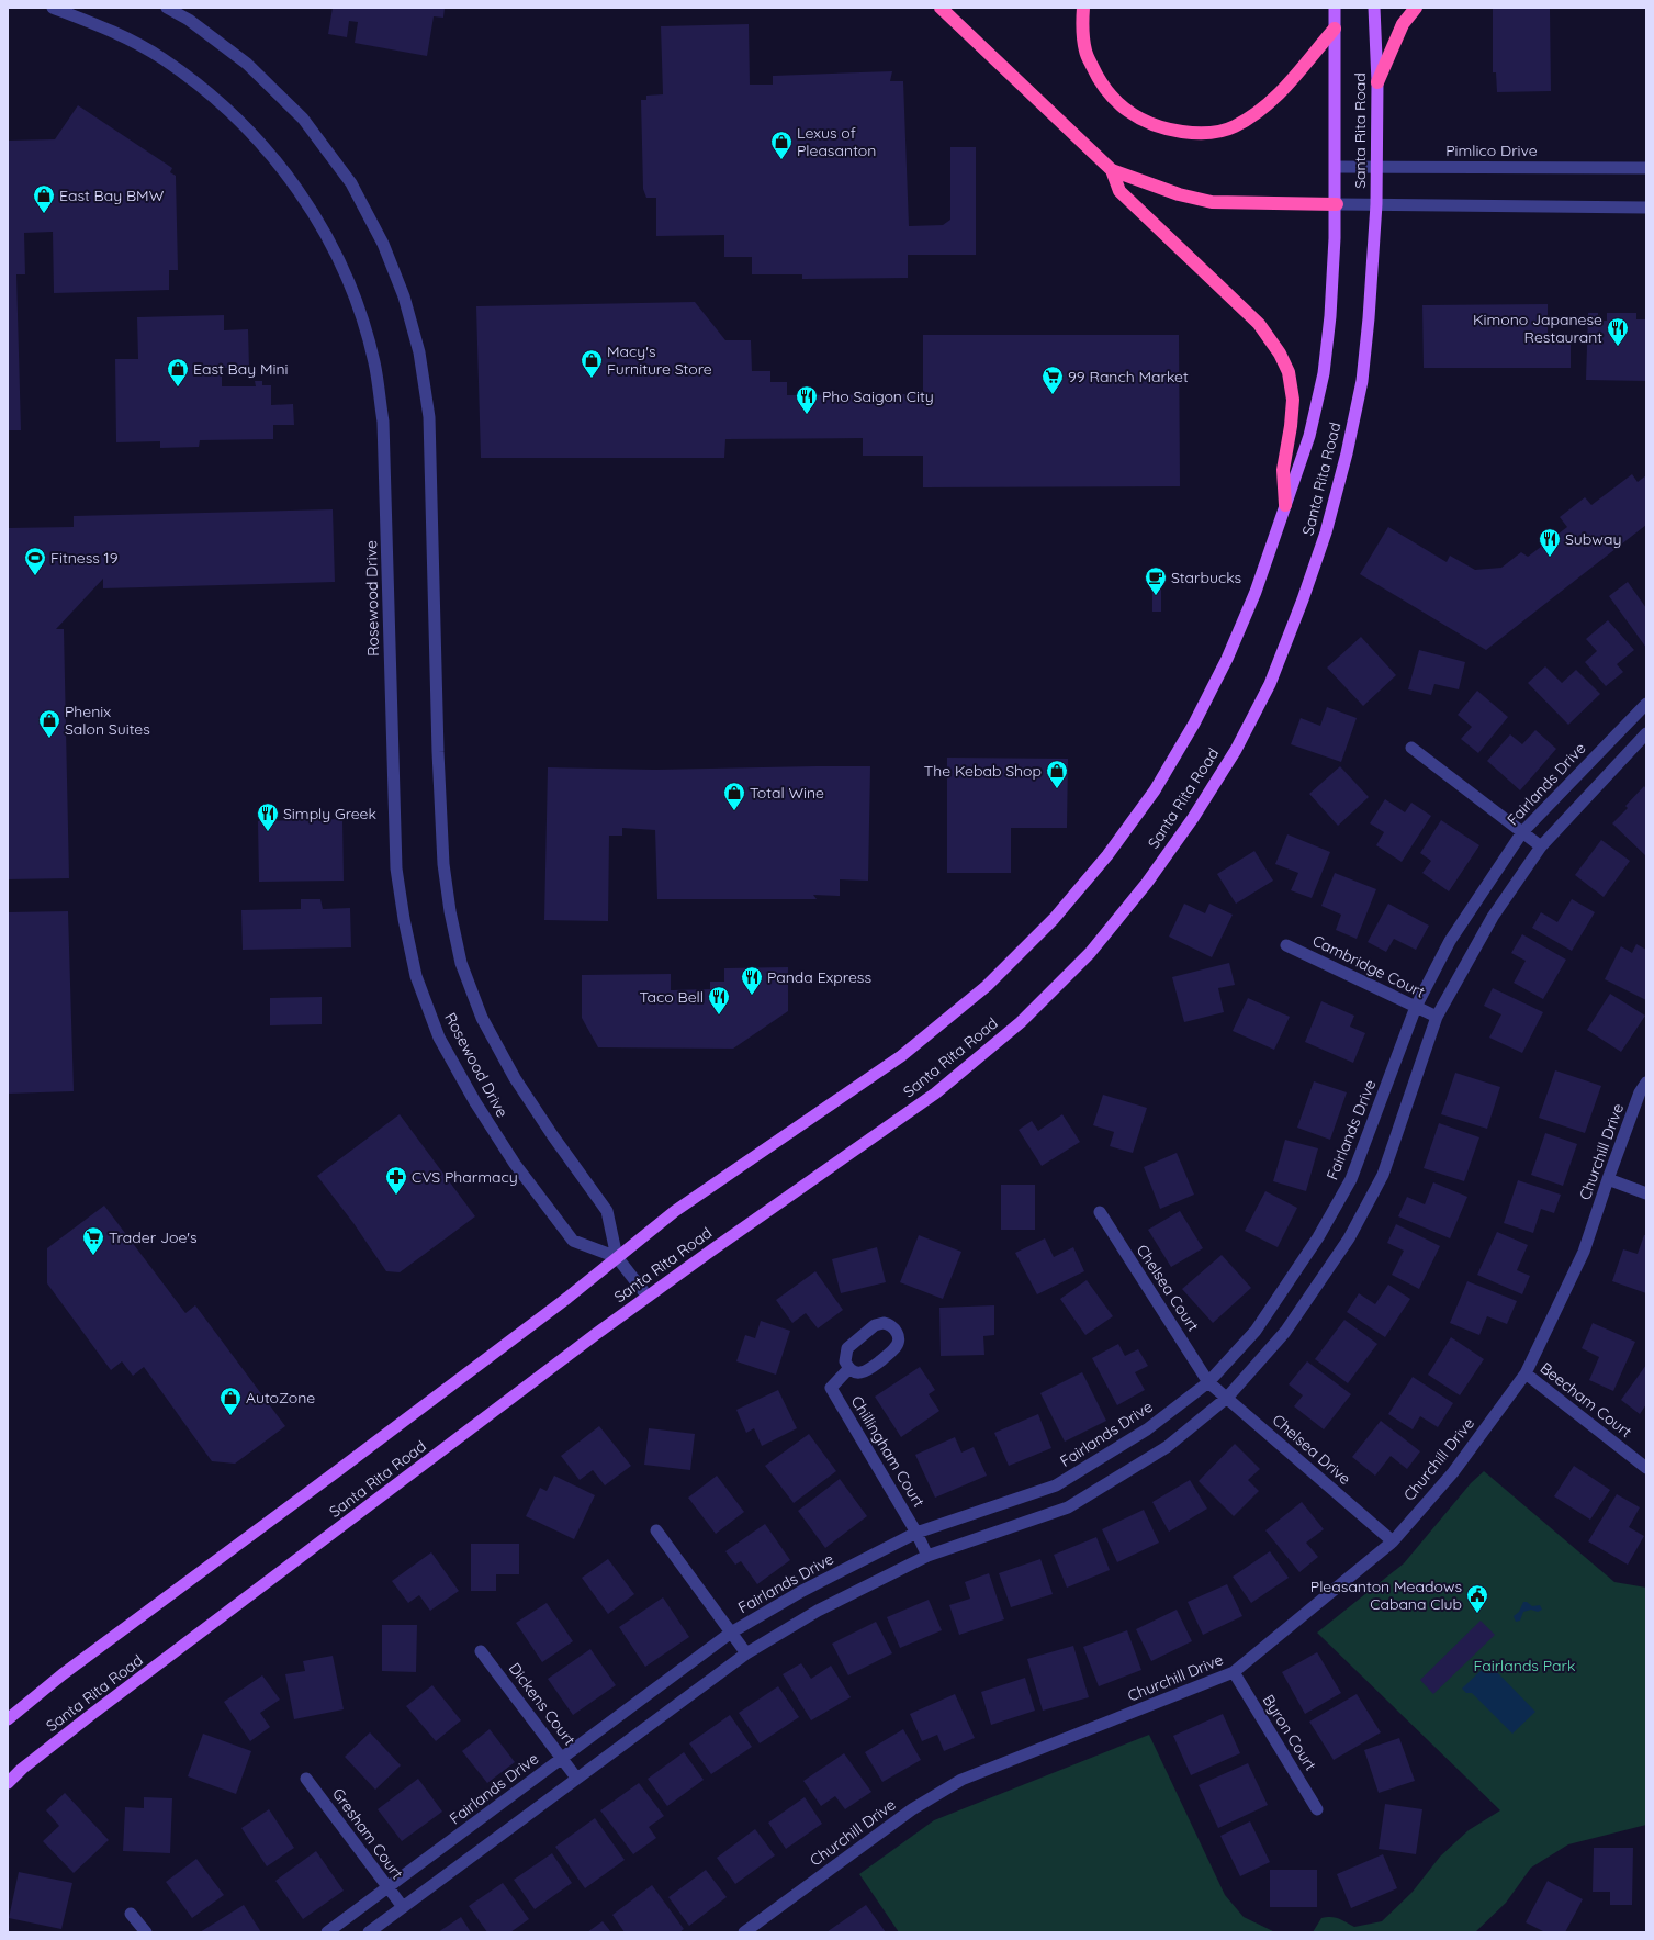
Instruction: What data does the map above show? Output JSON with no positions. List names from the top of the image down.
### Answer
{
  "streets": {
    "main road": ["Santa Rita Road"],
    "street": [
      "Pimlico Drive",
      "Rosewood Drive",
      "Fairlands Drive",
      "Cambridge Court",
      "Churchill Drive",
      "Chelsea Court",
      "Beecham Court",
      "Chelsea Drive",
      "Chillingham Court",
      "Dickens Court",
      "Byron Court",
      "Gresham Court"
    ]
  },
  "crossings": [
    ["Santa Rita Road", "Pimlico Drive"],
    ["Santa Rita Road", "Rosewood Drive"],
    ["Fairlands Drive", "Cambridge Court"],
    ["Fairlands Drive", "Chelsea Court"],
    ["Fairlands Drive", "Chelsea Drive"],
    ["Fairlands Drive", "Chillingham Court"],
    ["Fairlands Drive", "Dickens Court"],
    ["Fairlands Drive", "Gresham Court"],
    ["Churchill Drive", "Beecham Court"],
    ["Churchill Drive", "Chelsea Drive"],
    ["Churchill Drive", "Byron Court"],
    ["Chelsea Court", "Chelsea Drive"]
  ],
  "parks": ["Fairlands Park"],
  "places": {
    "shop": [
      "Lexus of Pleasanton",
      "East Bay BMW",
      "Macy's Furniture Store",
      "East Bay Mini",
      "Phenix Salon Suites",
      "The Kebab Shop",
      "Total Wine",
      "AutoZone"
    ],
    "restaurant": [
      "Kimono Japanese Restaurant",
      "Pho Saigon City",
      "Subway",
      "Simply Greek",
      "Panda Express",
      "Taco Bell"
    ],
    "supermarket": ["99 Ranch Market", "Trader Joe's"],
    "sports": ["Fitness 19"],
    "cafe": ["Starbucks"],
    "pharmacy": ["CVS Pharmacy"],
    "public building": ["Pleasanton Meadows Cabana Club"]
  }
}
